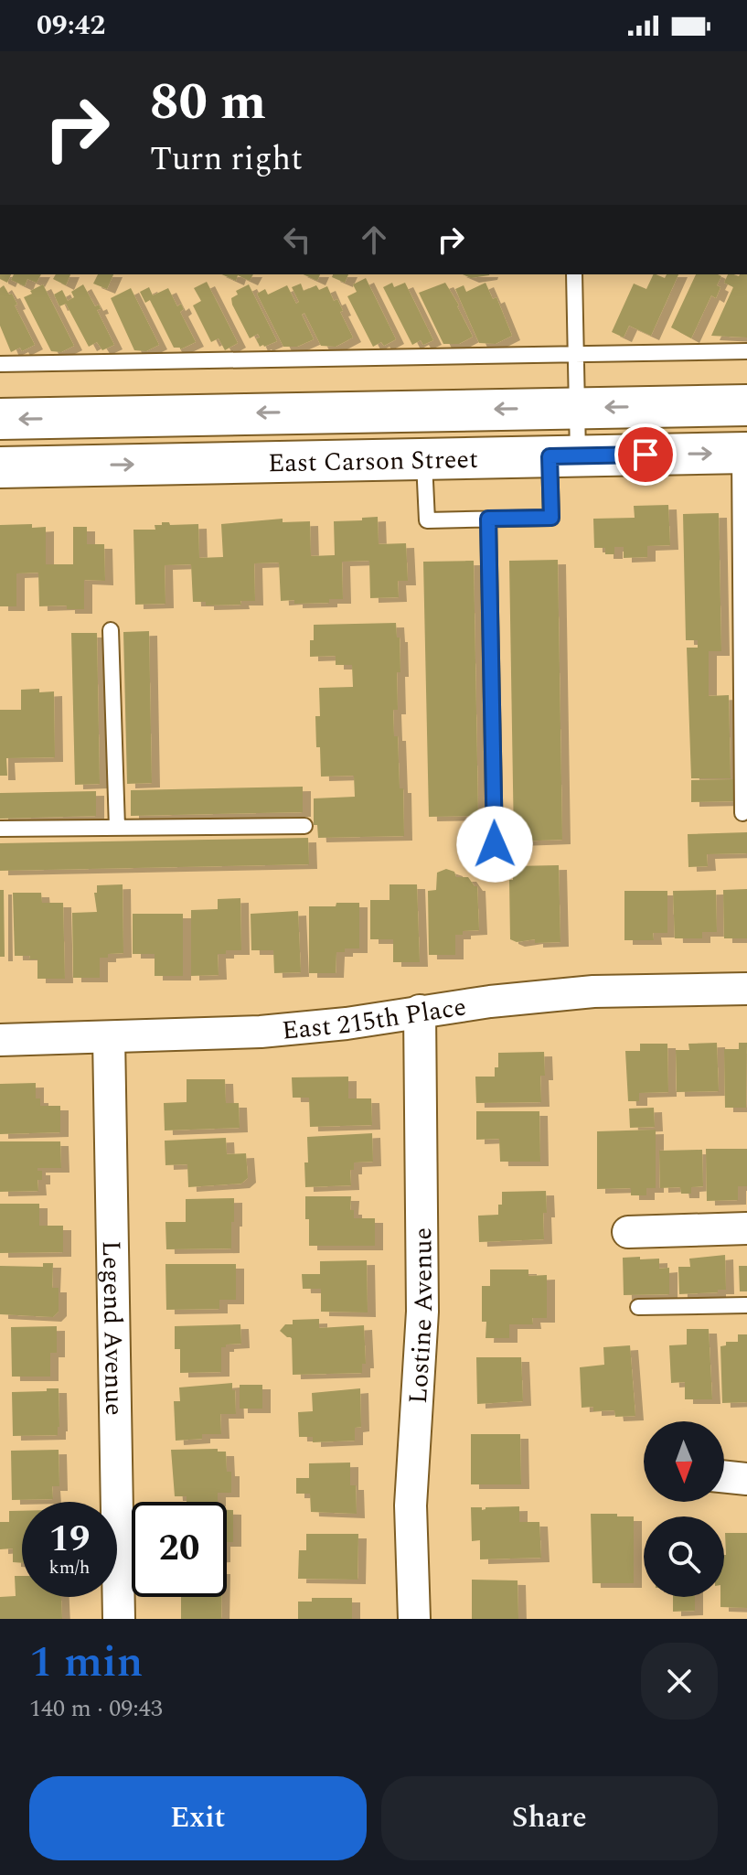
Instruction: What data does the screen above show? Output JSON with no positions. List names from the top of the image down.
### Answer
{
  "streets": {
    "main road": ["East Carson Street"],
    "street": ["East 215th Place", "Lostine Avenue", "Legend Avenue"]
  },
  "crossings": [
    ["East 215th Place", "Lostine Avenue"],
    ["East 215th Place", "Legend Avenue"]
  ],
  "north": "bottom",
  "page": {
    "status": "09:42",
    "turn": ["80 m", "Turn right"],
    "speed": "19 km/h",
    "limit": "20",
    "heading": ["1 min", "140 m · 09:43"],
    "buttons": ["Exit", "Share"]
  }
}
